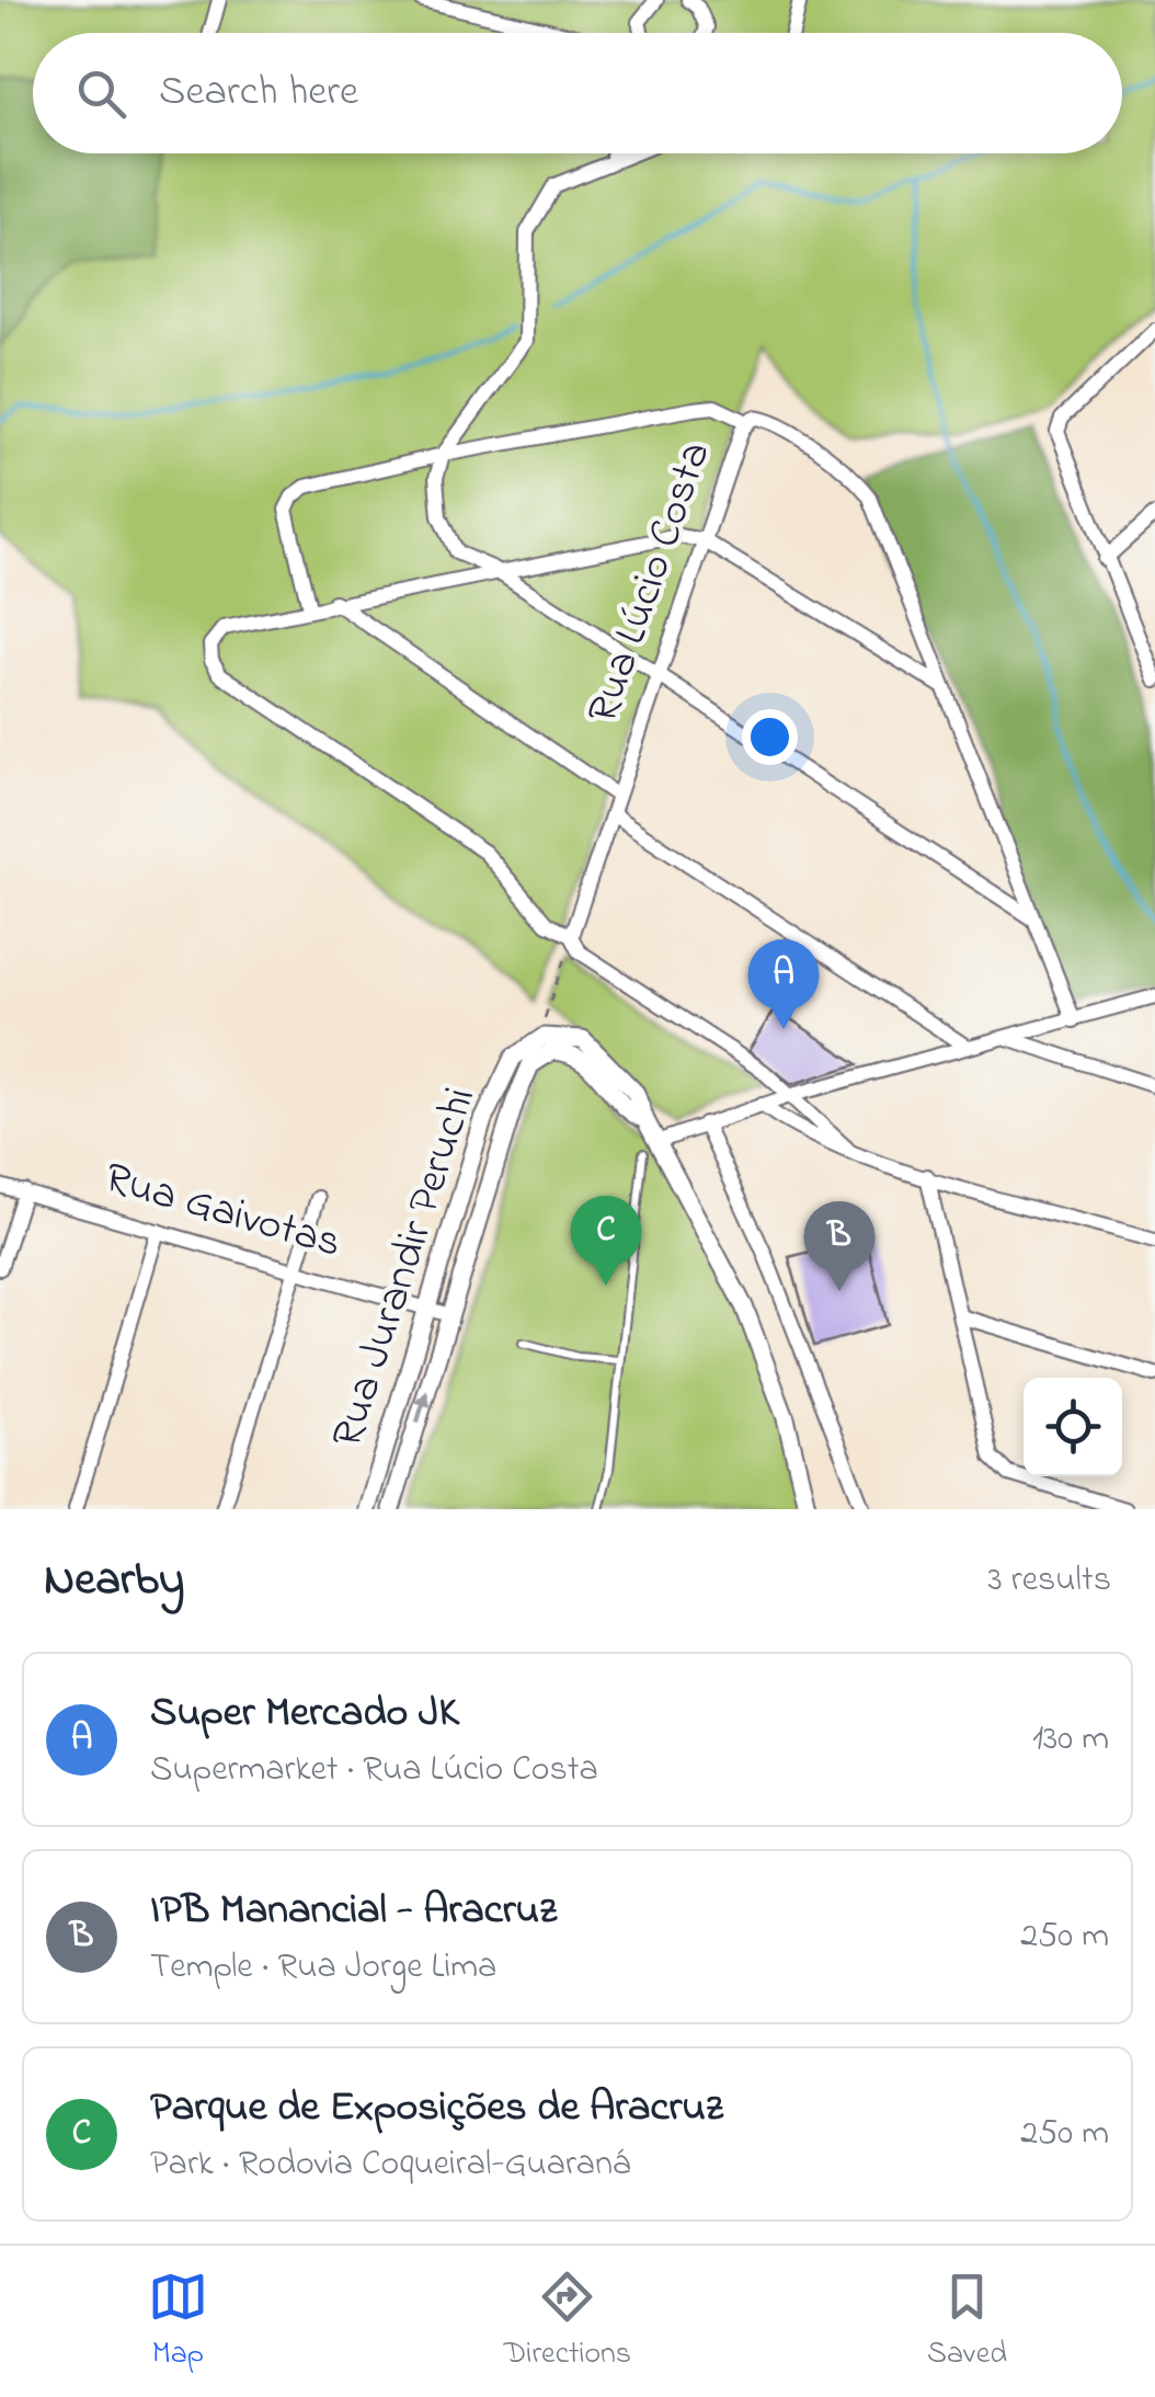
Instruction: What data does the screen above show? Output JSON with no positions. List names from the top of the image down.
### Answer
{
  "streets": {
    "street": ["Rua Lúcio Costa", "Rua Gaivotas", "Rua Jurandir Peruchi"]
  },
  "crossings": [
    ["Rua Gaivotas", "Rua Jurandir Peruchi"]
  ],
  "page": {
    "search": "Search here",
    "pins": ["A", "C", "B"],
    "heading": ["Nearby", "3 results"],
    "list": [
      {
        "mark": "A",
        "name": "Super Mercado JK",
        "note": "Supermarket · Rua Lúcio Costa",
        "value": "130 m"
      },
      {
        "mark": "B",
        "name": "IPB Manancial - Aracruz",
        "note": "Temple · Rua Jorge Lima",
        "value": "250 m"
      },
      {
        "mark": "C",
        "name": "Parque de Exposições de Aracruz",
        "note": "Park · Rodovia Coqueiral-Guaraná",
        "value": "250 m"
      }
    ],
    "nav": ["Map", "Directions", "Saved"]
  }
}
